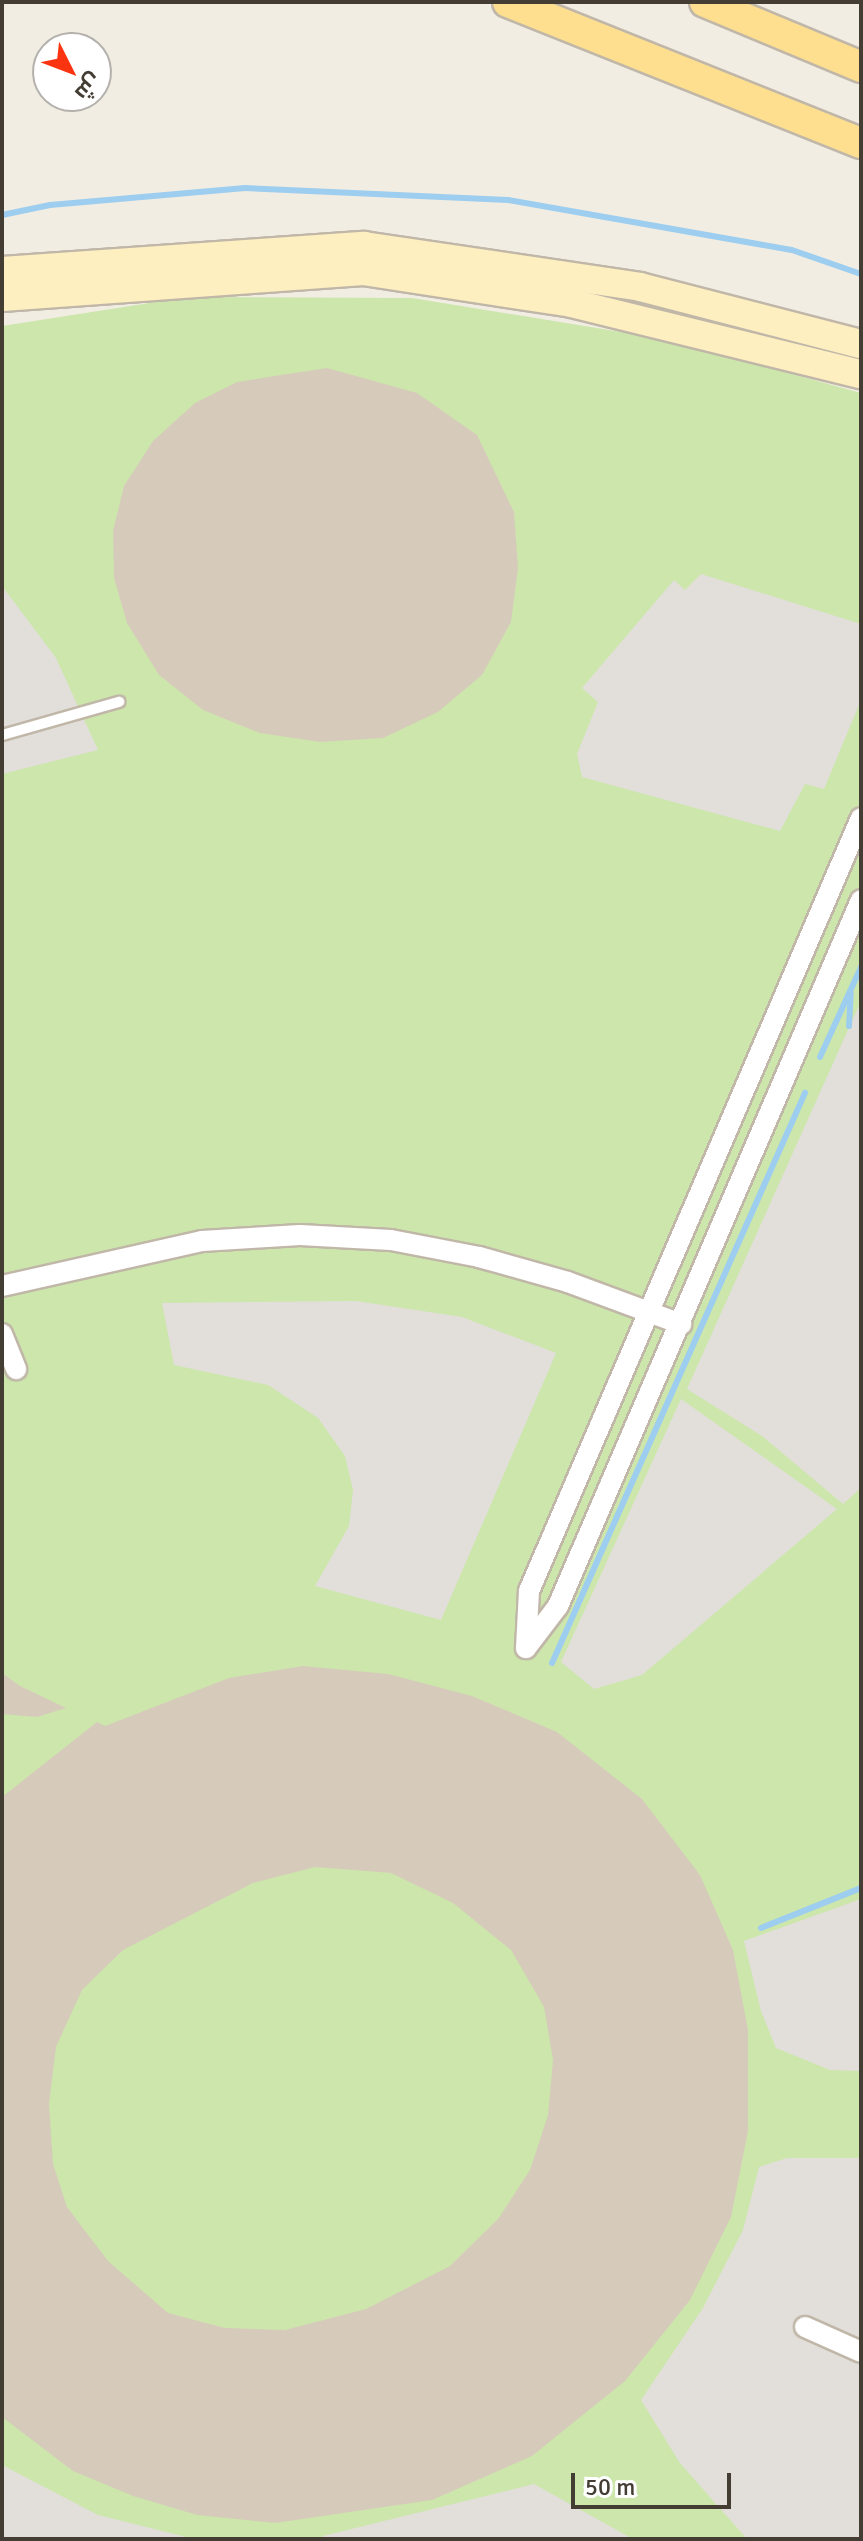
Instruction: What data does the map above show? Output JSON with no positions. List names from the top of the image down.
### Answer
{
  "scale_bar": "50 m",
  "north": "bottom right"
}
